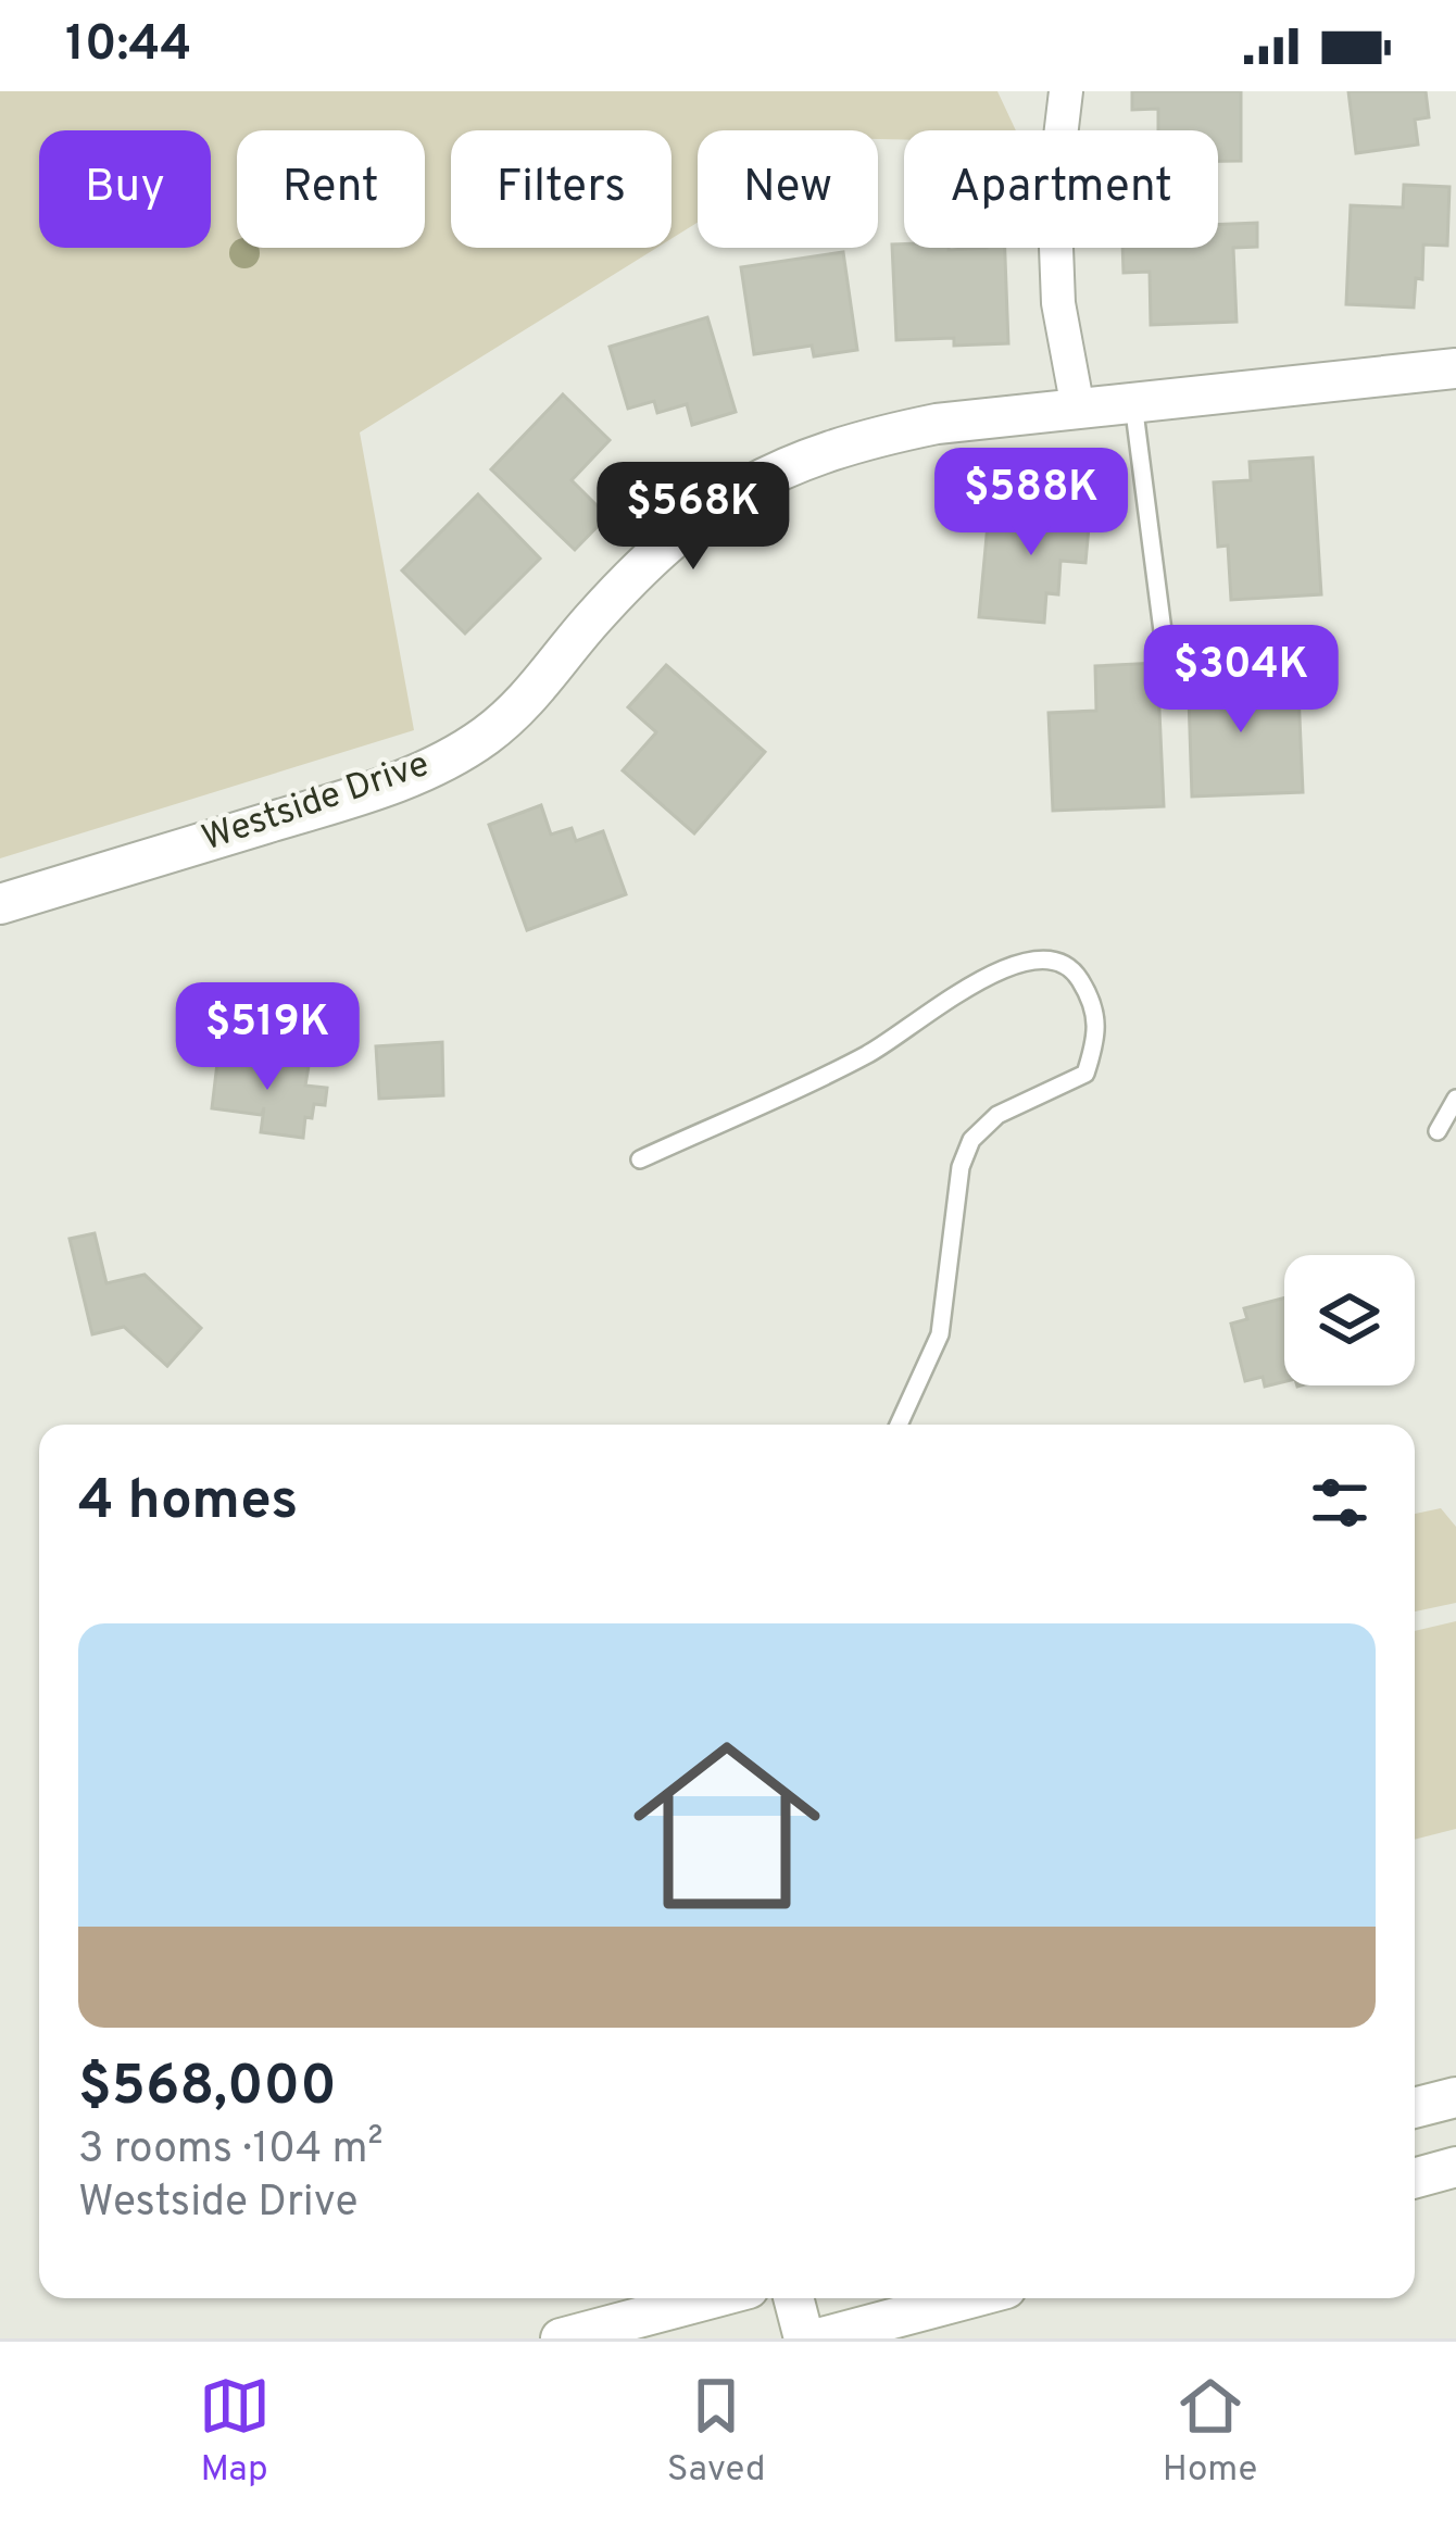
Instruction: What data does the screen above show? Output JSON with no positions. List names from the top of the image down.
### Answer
{
  "streets": {
    "street": ["Westside Drive"]
  },
  "page": {
    "status": "10:44",
    "chip": [
      "Buy",
      "Rent",
      "Filters",
      "New",
      "Apartment"
    ],
    "price": [
      "$588K",
      "$568K",
      "$304K",
      "$519K"
    ],
    "heading": "4 homes",
    "list": [
      {
        "name": "$568,000",
        "note": "3 rooms · 104 m² · Westside Drive"
      }
    ],
    "tabs": ["Map", "Saved", "Home"]
  }
}
